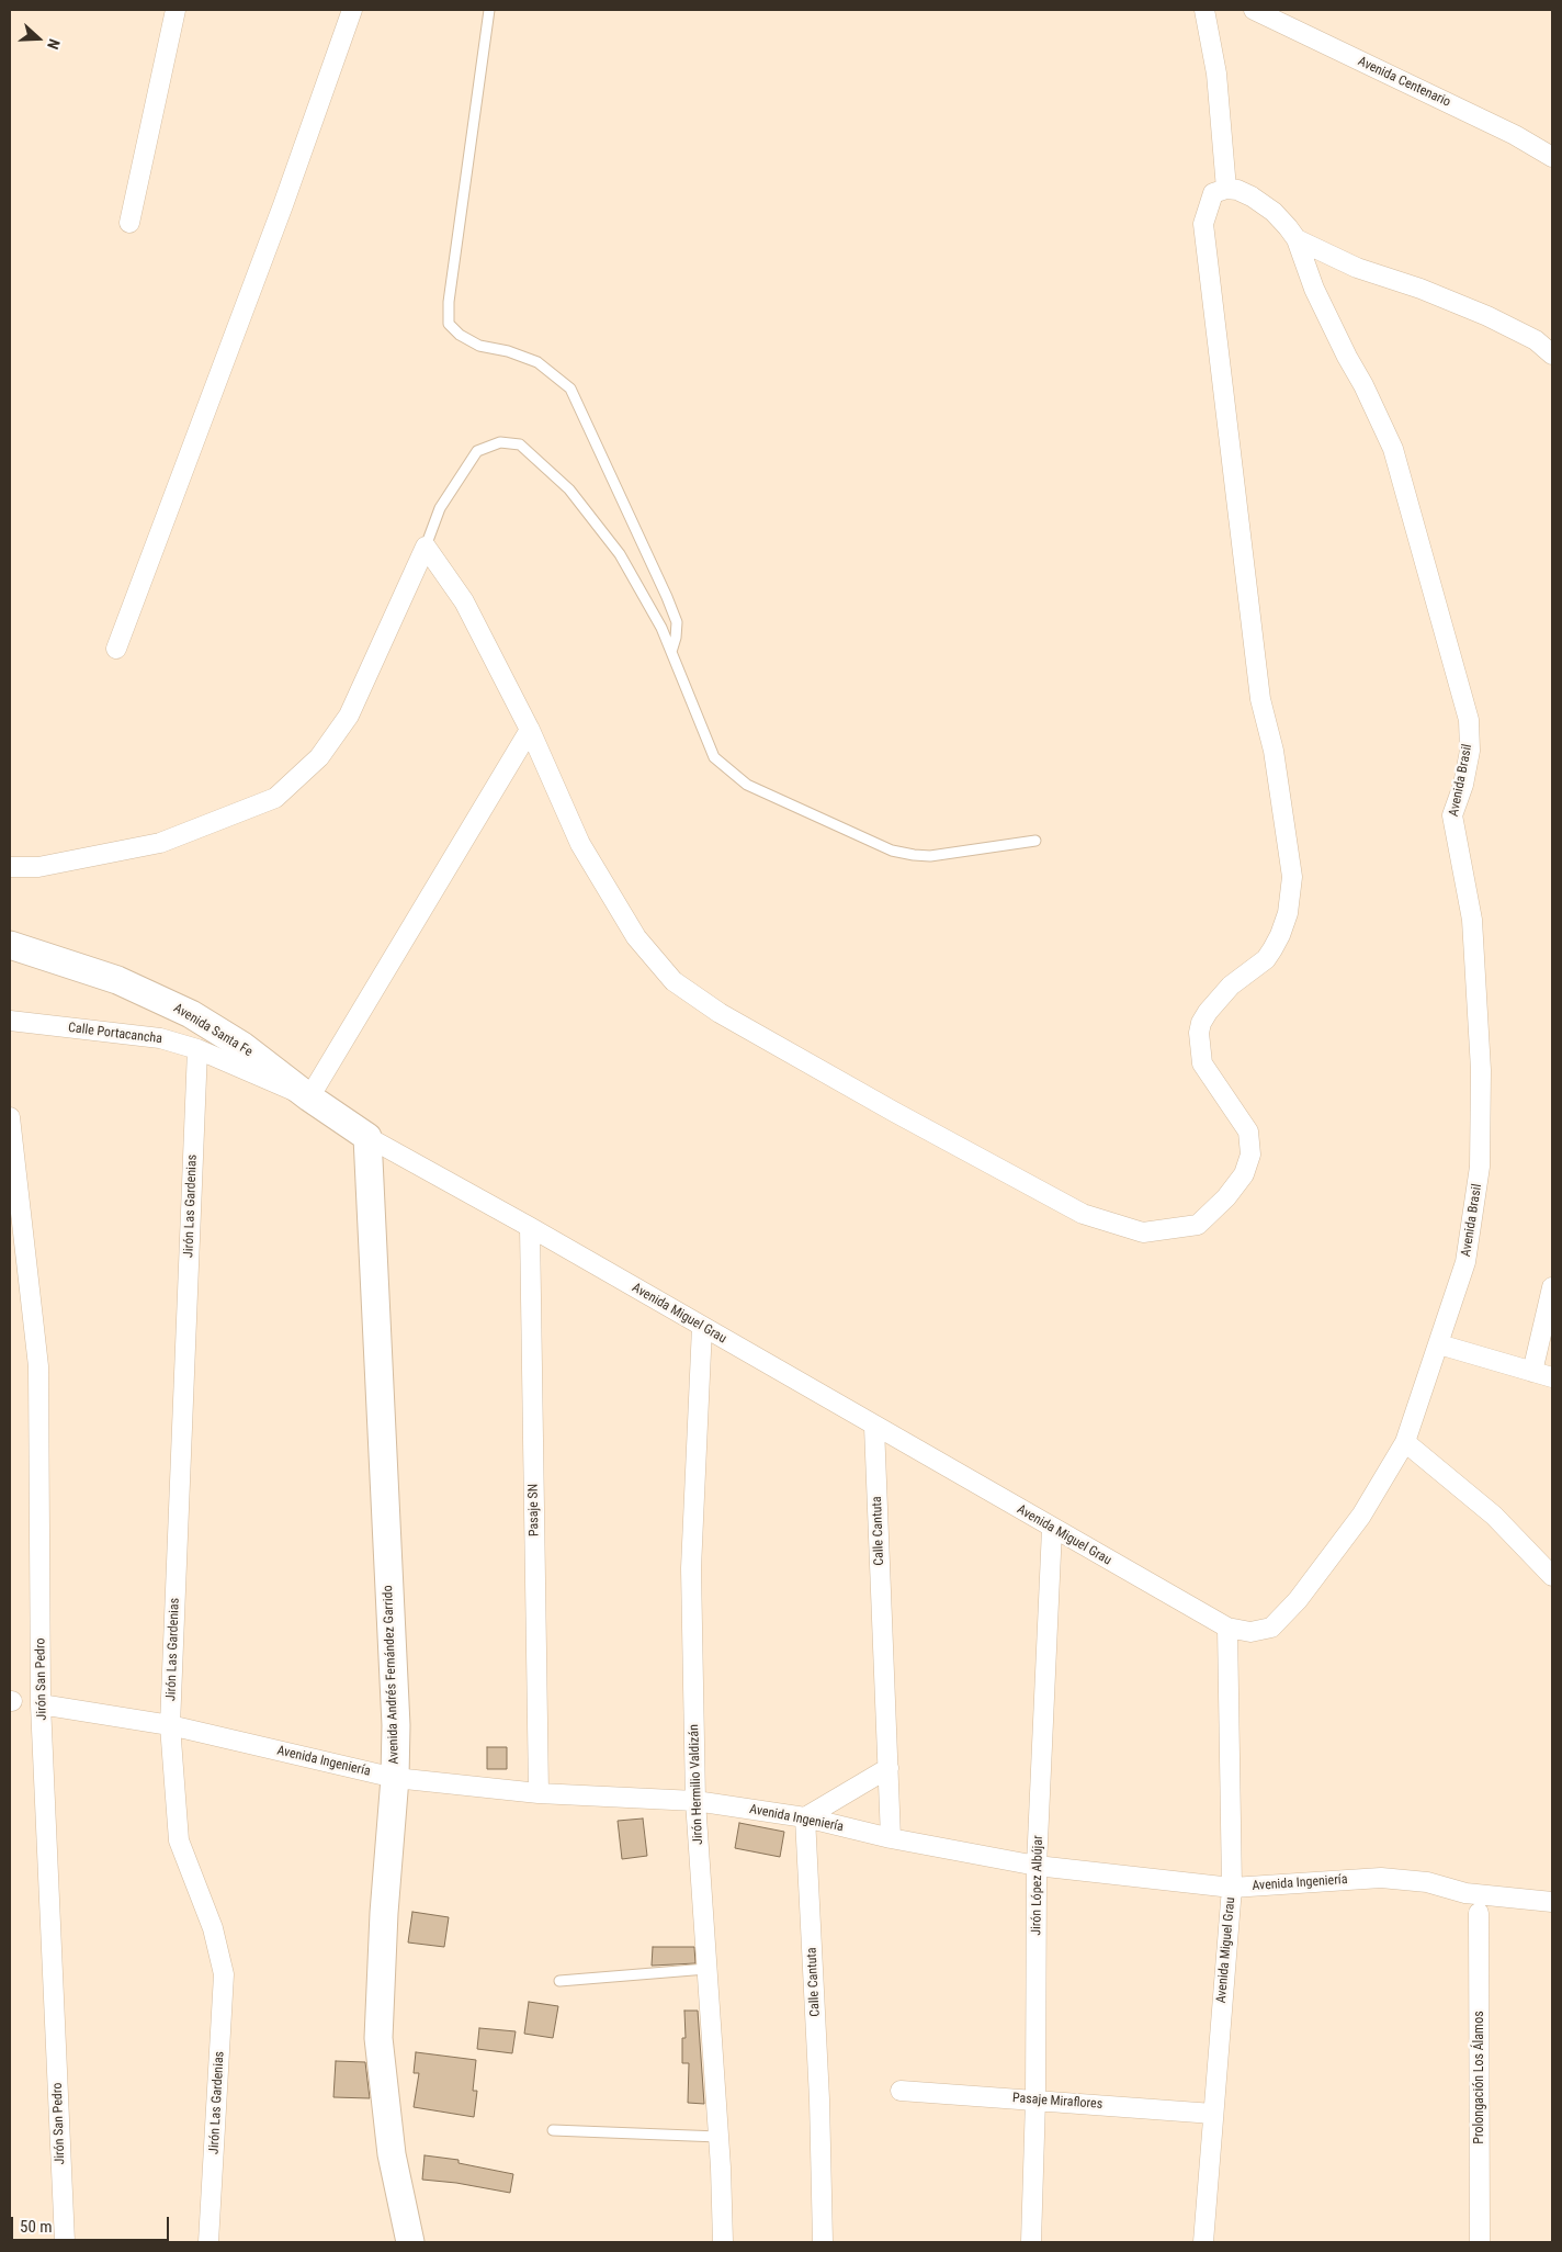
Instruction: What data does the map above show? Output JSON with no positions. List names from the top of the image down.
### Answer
{
  "streets": {
    "street": [
      "Avenida Centenario",
      "Avenida Brasil",
      "Avenida Santa Fe",
      "Calle Portacancha",
      "Jirón Las Gardenias",
      "Avenida Miguel Grau",
      "Pasaje SN",
      "Calle Cantuta",
      "Avenida Andrés Fernández Garrido",
      "Jirón San Pedro",
      "Avenida Ingeniería",
      "Jirón Hermilio Valdizán",
      "Jirón López Albújar",
      "Prolongación Los Álamos",
      "Pasaje Miraflores"
    ]
  },
  "crossings": [
    ["Avenida Brasil", "Avenida Miguel Grau"],
    ["Avenida Santa Fe", "Calle Portacancha"],
    ["Avenida Santa Fe", "Avenida Miguel Grau"],
    ["Avenida Santa Fe", "Avenida Andrés Fernández Garrido"],
    ["Calle Portacancha", "Jirón Las Gardenias"],
    ["Jirón Las Gardenias", "Avenida Ingeniería"],
    ["Avenida Miguel Grau", "Pasaje SN"],
    ["Avenida Miguel Grau", "Calle Cantuta"],
    ["Avenida Miguel Grau", "Avenida Andrés Fernández Garrido"],
    ["Avenida Miguel Grau", "Avenida Ingeniería"],
    ["Avenida Miguel Grau", "Jirón Hermilio Valdizán"],
    ["Avenida Miguel Grau", "Jirón López Albújar"],
    ["Avenida Miguel Grau", "Pasaje Miraflores"],
    ["Pasaje SN", "Avenida Ingeniería"],
    ["Calle Cantuta", "Avenida Ingeniería"],
    ["Avenida Andrés Fernández Garrido", "Avenida Ingeniería"],
    ["Jirón San Pedro", "Avenida Ingeniería"],
    ["Avenida Ingeniería", "Jirón Hermilio Valdizán"],
    ["Avenida Ingeniería", "Jirón López Albújar"],
    ["Jirón López Albújar", "Pasaje Miraflores"]
  ],
  "scale_bar": "50 m",
  "north": "right"
}
